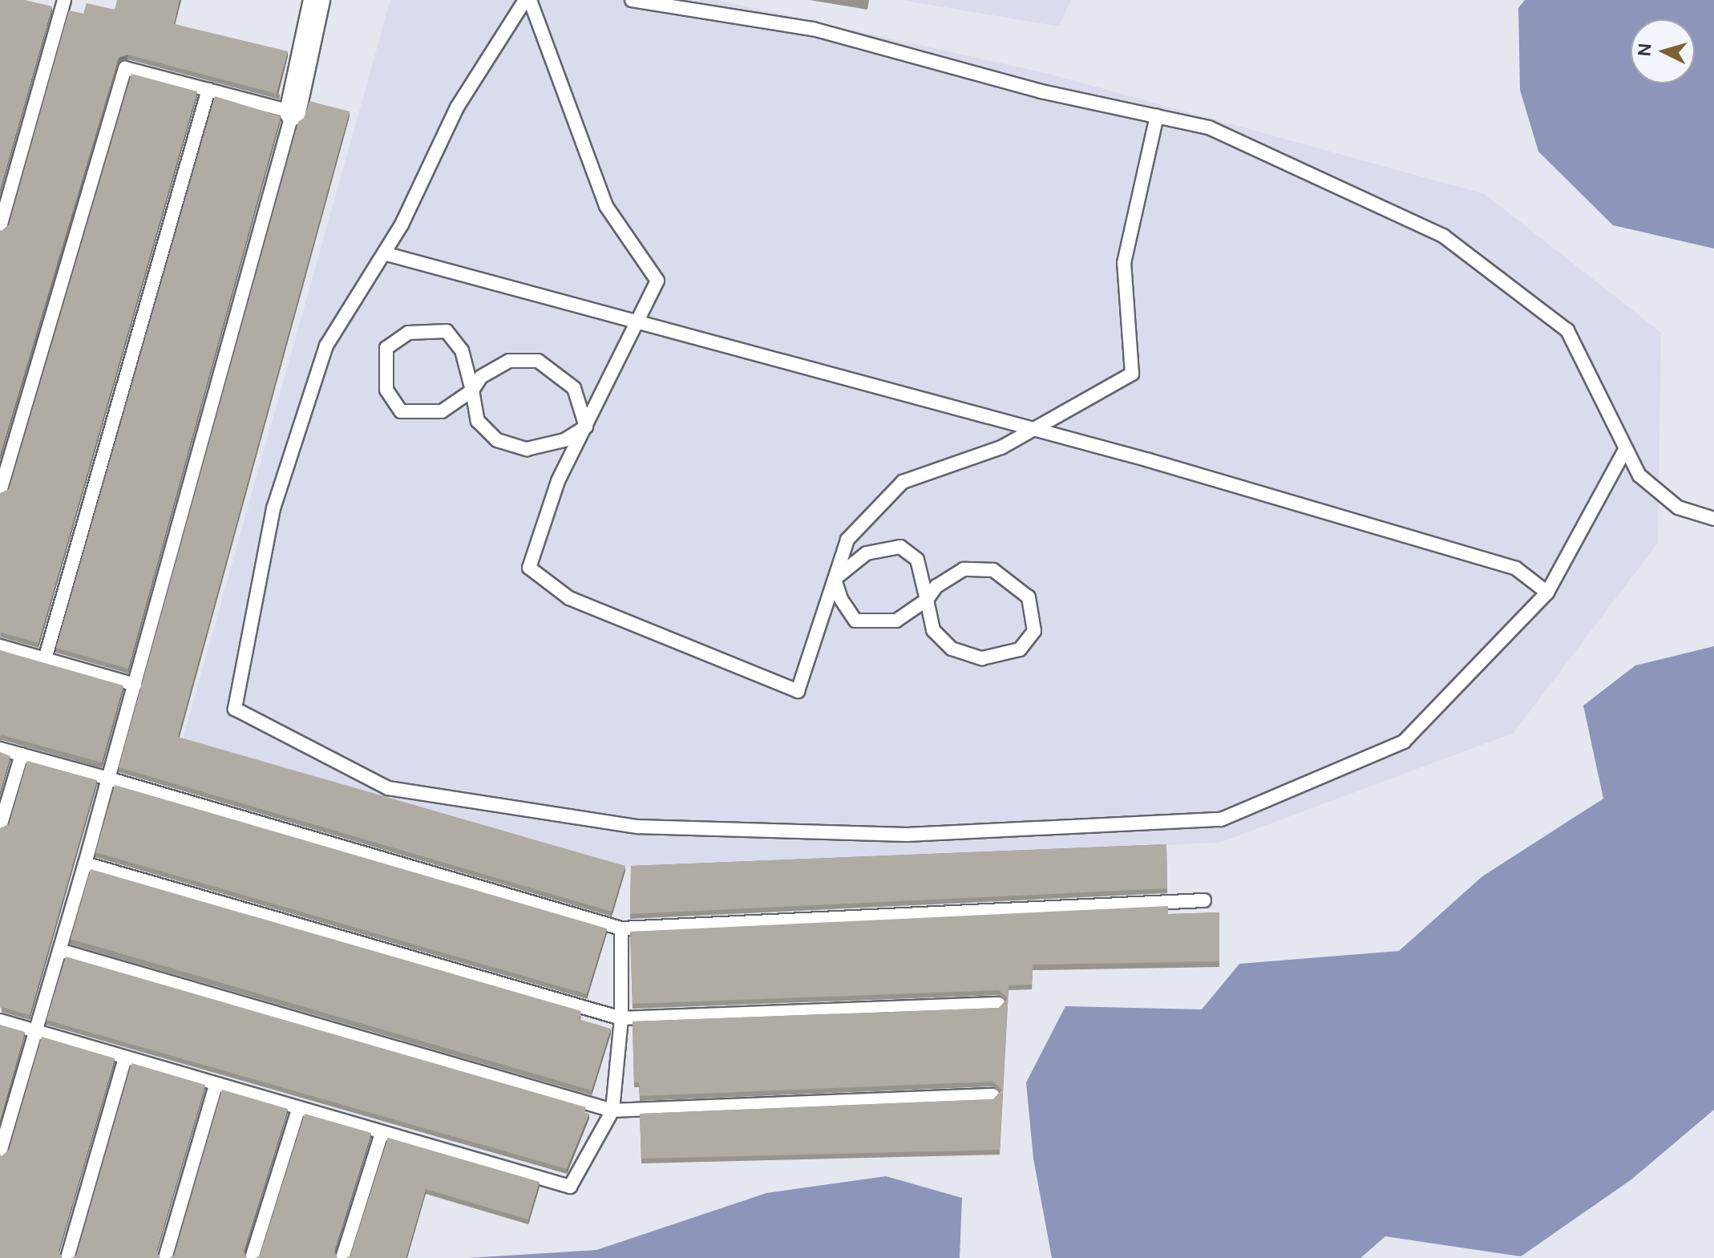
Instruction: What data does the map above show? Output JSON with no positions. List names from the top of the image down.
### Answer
{
  "north": "left"
}
